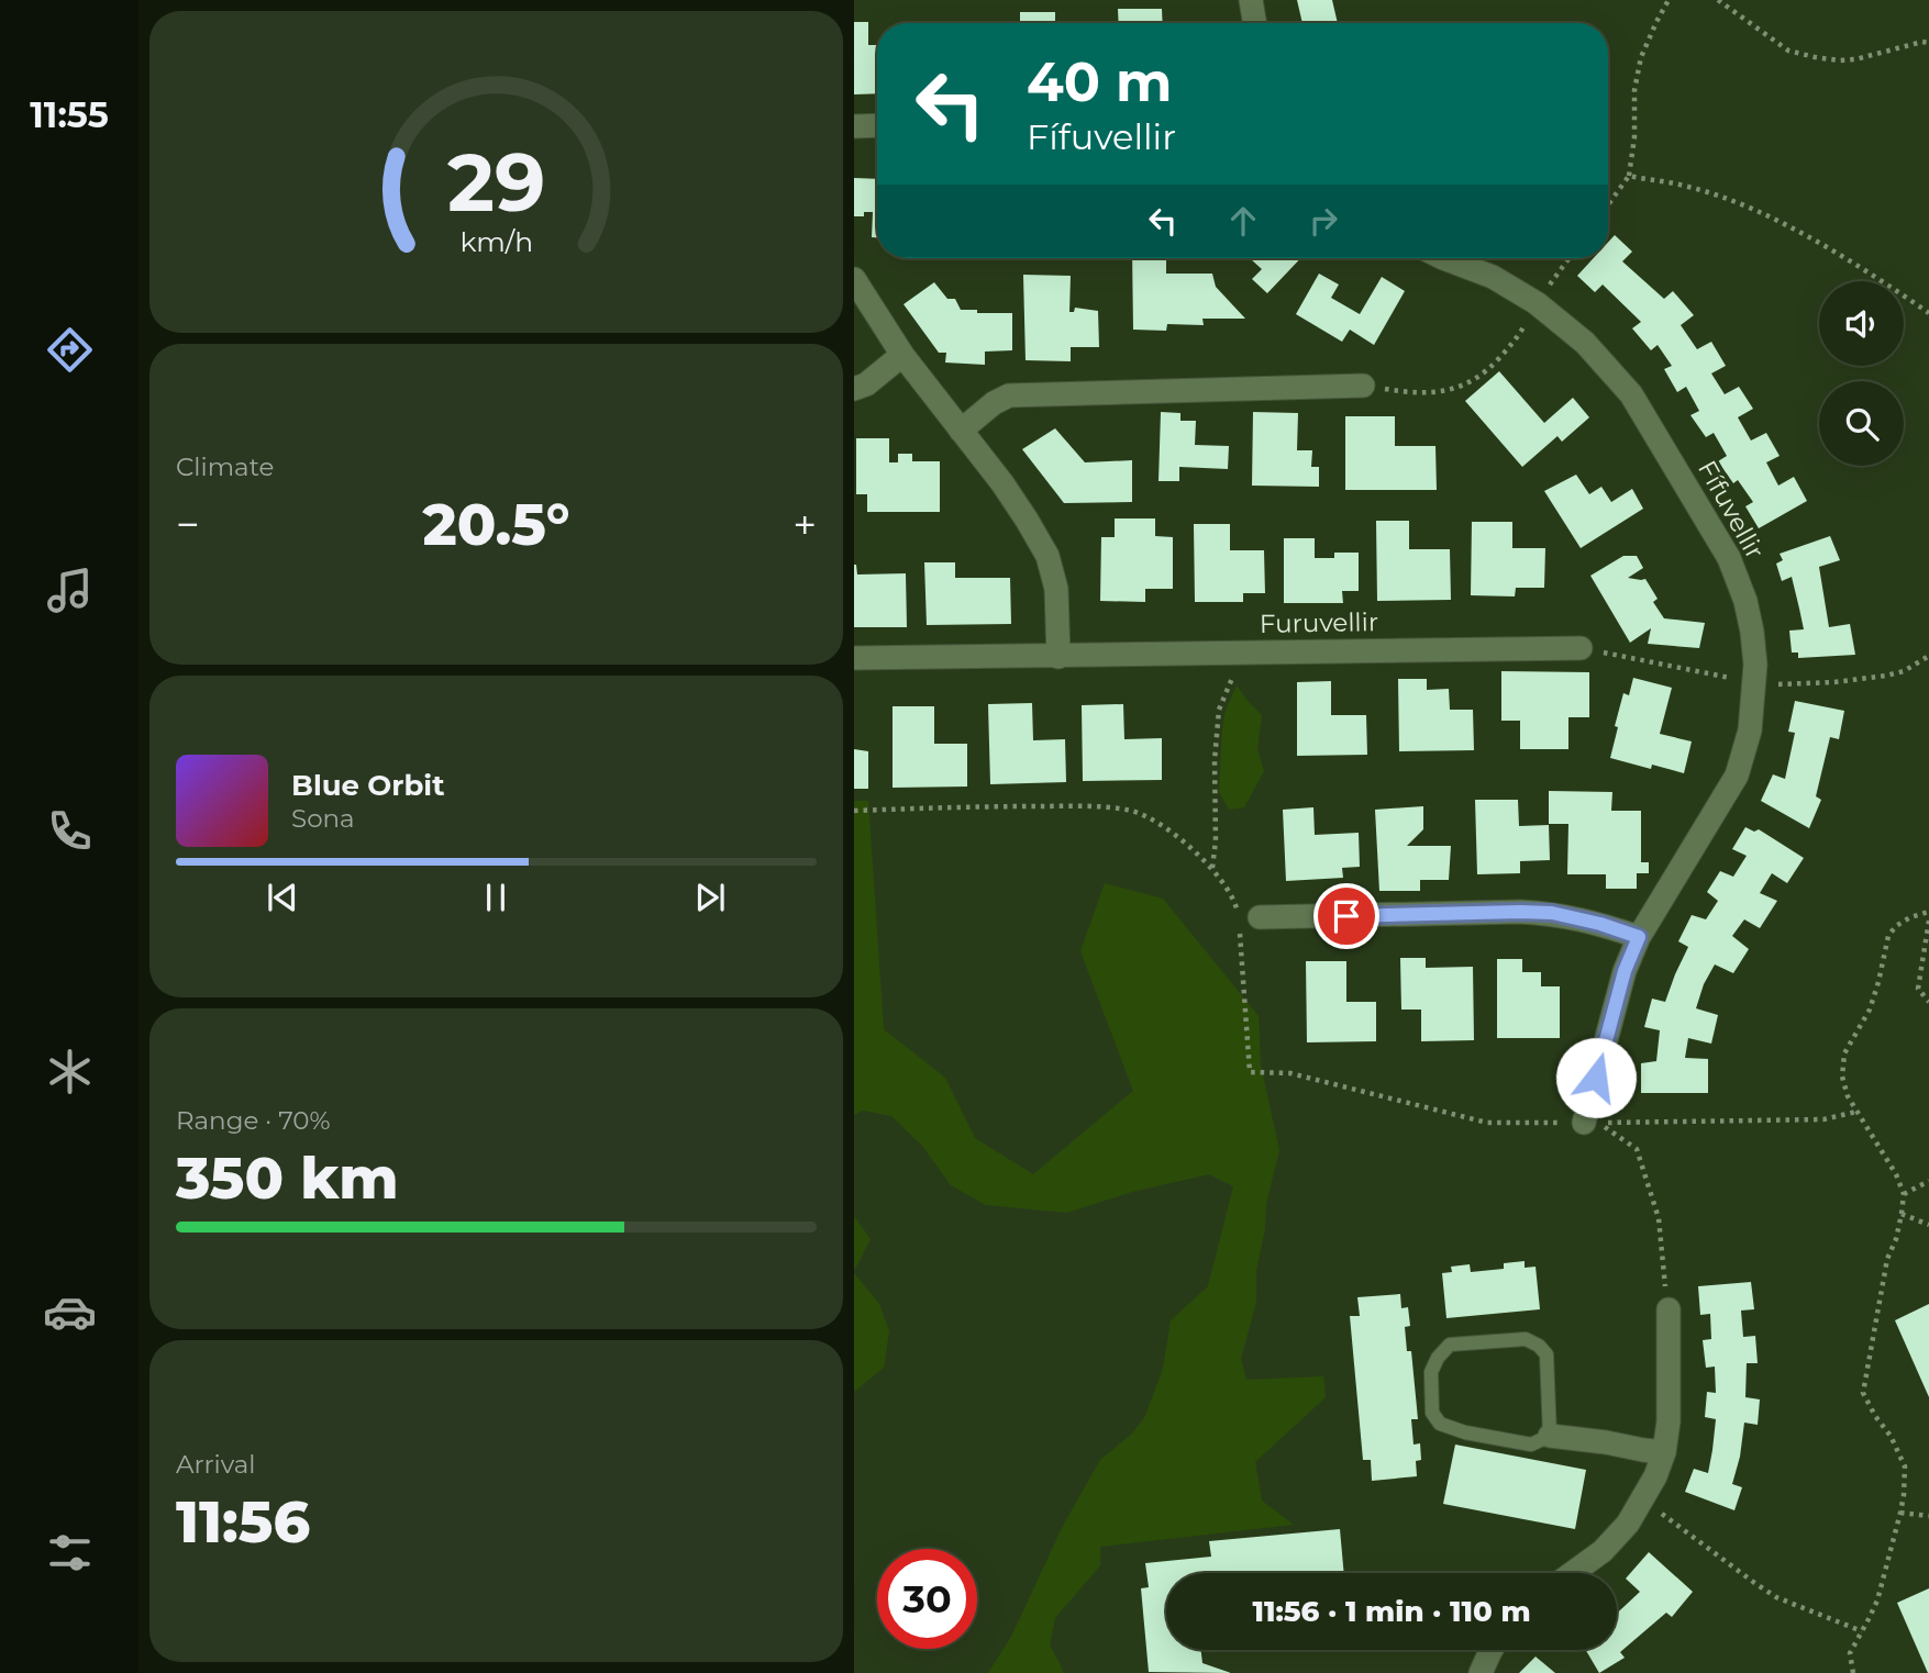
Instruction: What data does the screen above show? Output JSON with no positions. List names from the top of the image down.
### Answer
{
  "streets": {
    "street": ["Fífuvellir", "Furuvellir"]
  },
  "page": {
    "tabs": "11:55",
    "turn": ["40 m", "Fífuvellir"],
    "tile": [
      "Climate",
      ["Range · 70%", "350 km"],
      ["Arrival", "11:56"]
    ],
    "heat": ["−", "20.5°", "+"],
    "song": ["Blue Orbit", "Sona"],
    "limit": "30",
    "trip": "11:56 · 1 min · 110 m",
    "gauge": ["29", "km/h"]
  }
}
